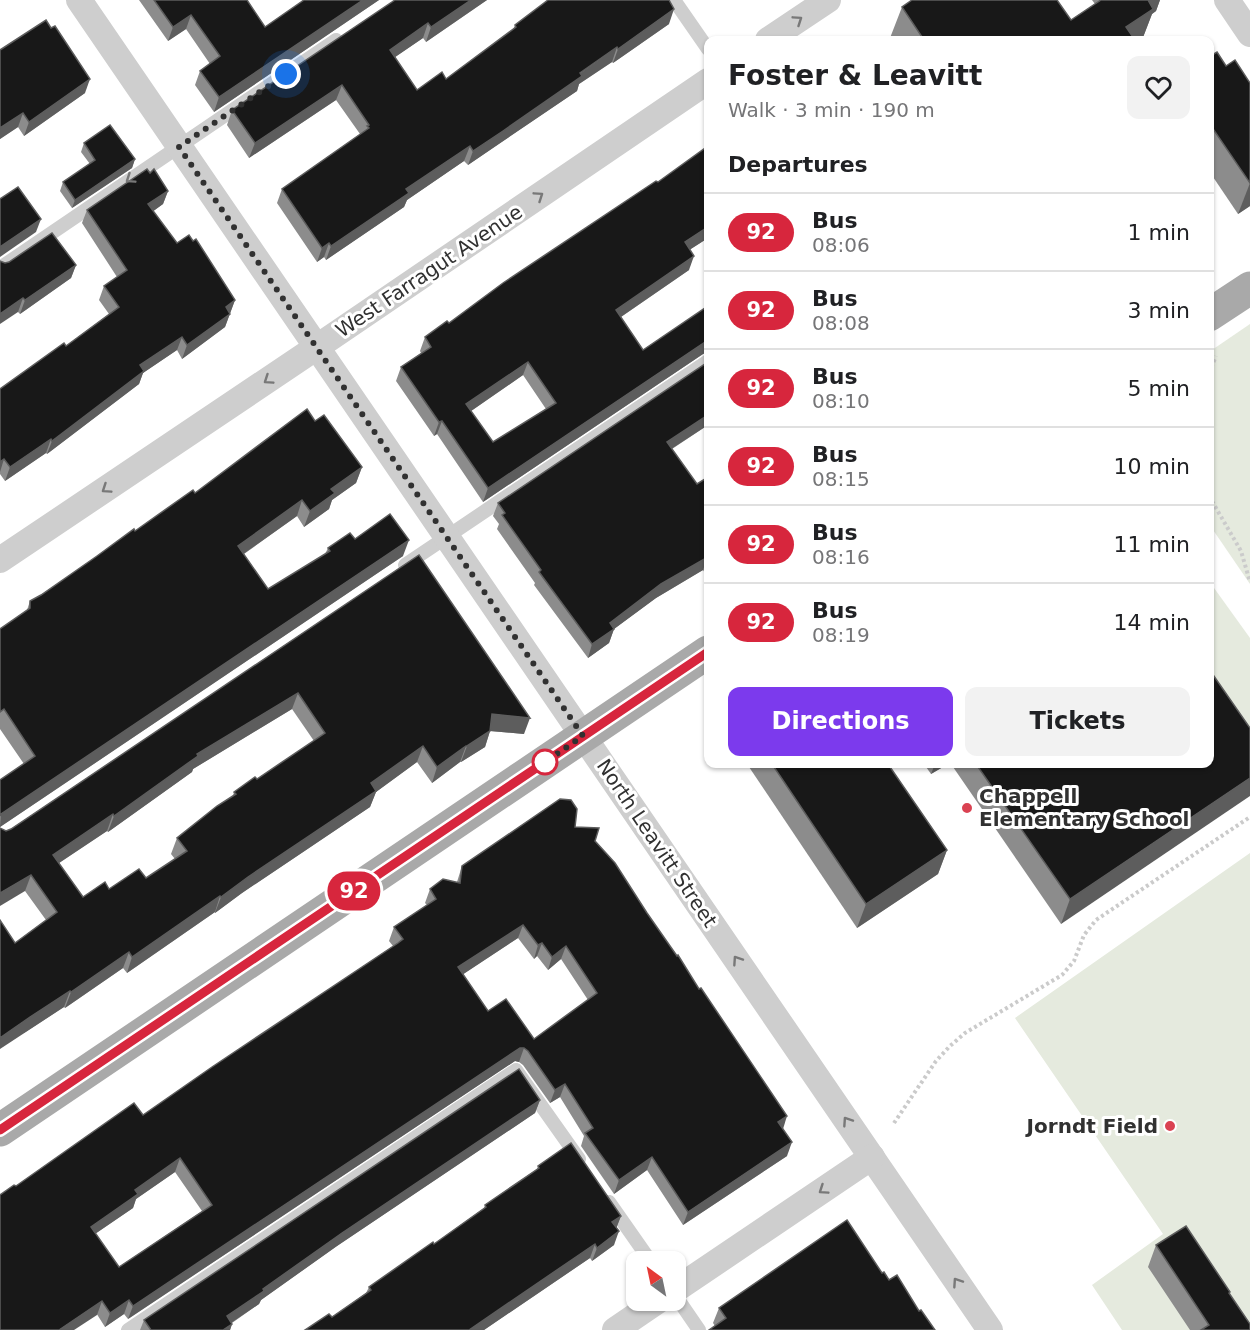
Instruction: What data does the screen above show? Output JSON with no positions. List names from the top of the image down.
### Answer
{
  "streets": {
    "street": ["West Farragut Avenue", "North Leavitt Street"]
  },
  "crossings": [
    ["West Farragut Avenue", "North Leavitt Street"]
  ],
  "one_way": ["North Leavitt Street"],
  "places": ["Chappell Elementary School", "Jorndt Field"],
  "lines": ["bus line 92"],
  "north": "top left",
  "page": {
    "on_map": "92",
    "heading": [
      ["Foster & Leavitt", "Walk · 3 min · 190 m"],
      "Departures"
    ],
    "list": [
      {
        "mark": "92",
        "name": "Bus",
        "note": "08:06",
        "value": "1 min"
      },
      {
        "mark": "92",
        "name": "Bus",
        "note": "08:08",
        "value": "3 min"
      },
      {
        "mark": "92",
        "name": "Bus",
        "note": "08:10",
        "value": "5 min"
      },
      {
        "mark": "92",
        "name": "Bus",
        "note": "08:15",
        "value": "10 min"
      },
      {
        "mark": "92",
        "name": "Bus",
        "note": "08:16",
        "value": "11 min"
      },
      {
        "mark": "92",
        "name": "Bus",
        "note": "08:19",
        "value": "14 min"
      }
    ],
    "buttons": ["Directions", "Tickets"]
  }
}
